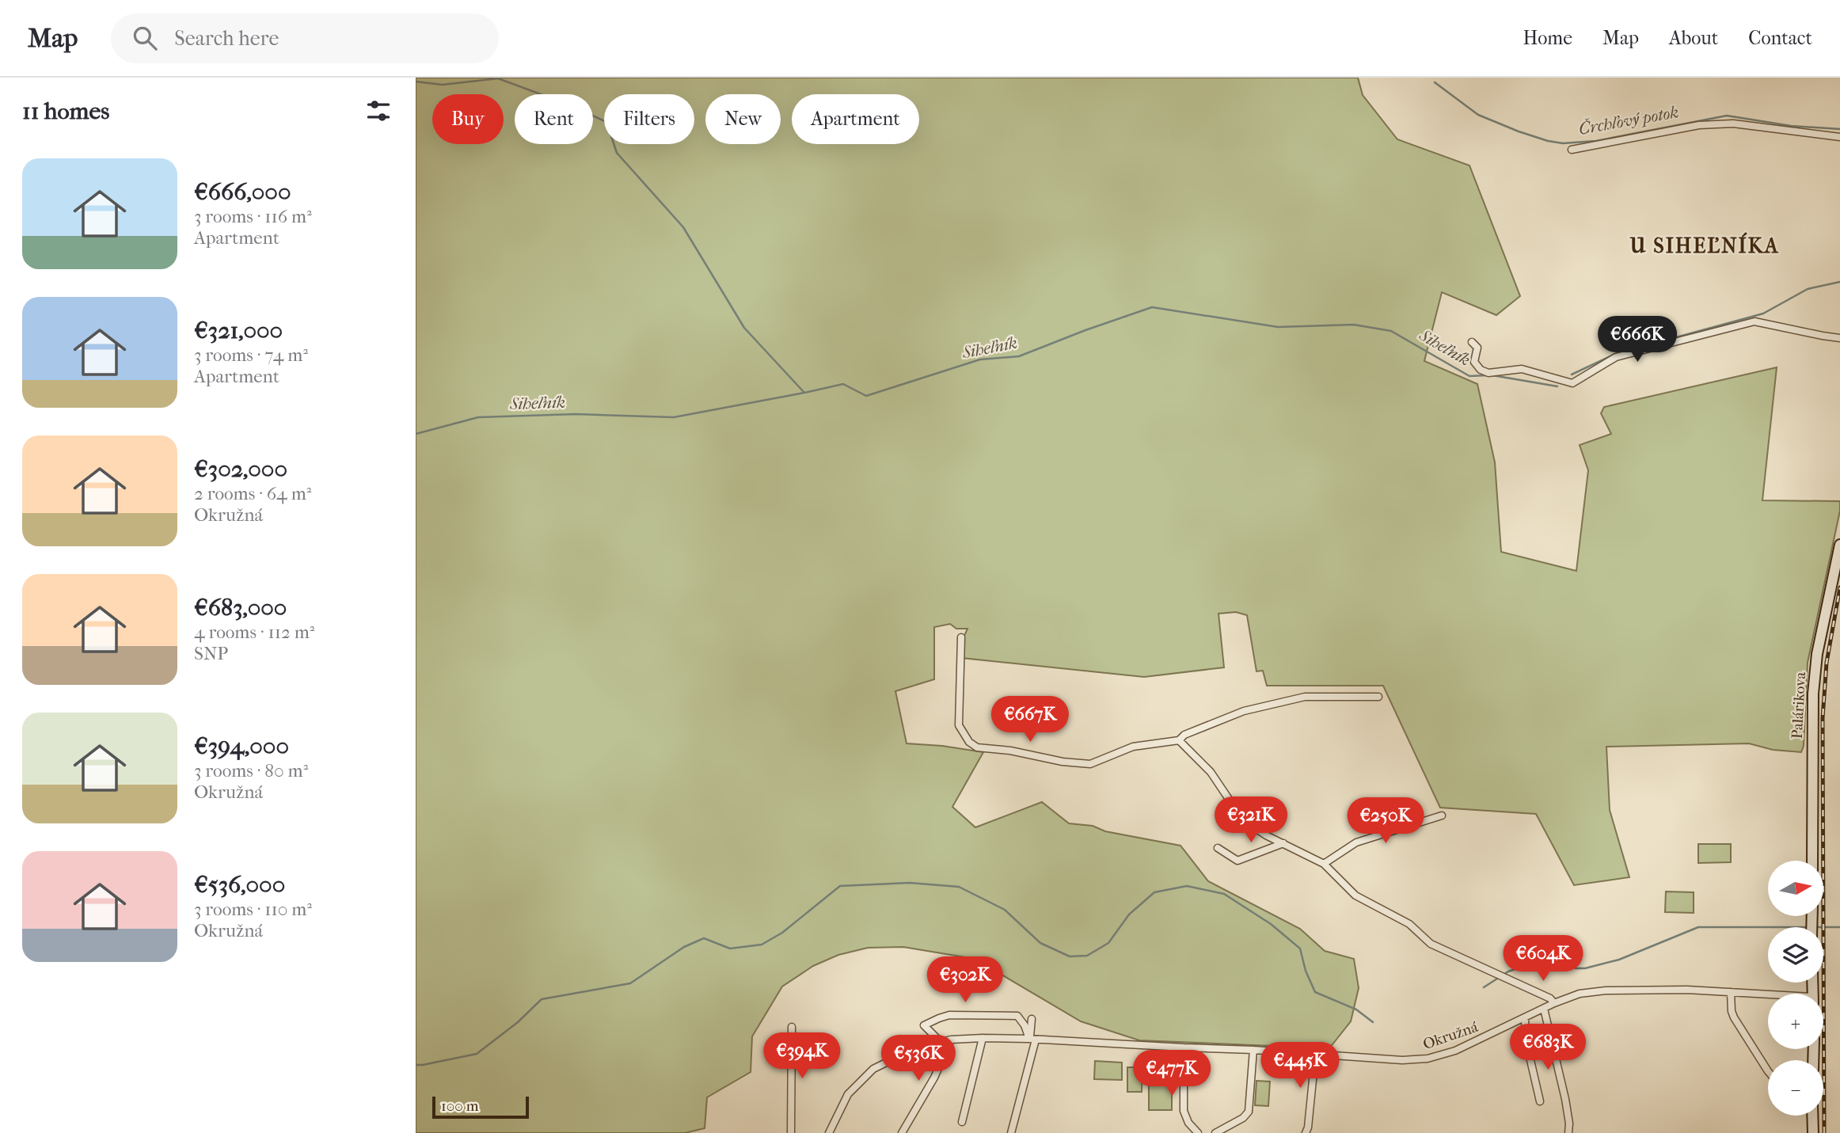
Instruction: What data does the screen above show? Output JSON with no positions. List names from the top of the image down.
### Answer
{
  "streets": {
    "main road": ["Palárikova"],
    "street": ["Okružná"]
  },
  "districts": ["U SIHEĽNÍKA"],
  "water": ["Črchľový potok", "Siheľník"],
  "scale_bar": "100 m",
  "north": "right",
  "page": {
    "header": "Map",
    "search": "Search here",
    "nav": [
      "Home",
      "Map",
      "About",
      "Contact"
    ],
    "heading": "11 homes",
    "chip": [
      "Buy",
      "Rent",
      "Filters",
      "New",
      "Apartment"
    ],
    "list": [
      {
        "name": "€666,000",
        "note": "3 rooms · 116 m² · Apartment"
      },
      {
        "name": "€321,000",
        "note": "3 rooms · 74 m² · Apartment"
      },
      {
        "name": "€302,000",
        "note": "2 rooms · 64 m² · Okružná"
      },
      {
        "name": "€683,000",
        "note": "4 rooms · 112 m² · SNP"
      },
      {
        "name": "€394,000",
        "note": "3 rooms · 80 m² · Okružná"
      },
      {
        "name": "€536,000",
        "note": "3 rooms · 110 m² · Okružná"
      }
    ],
    "price": [
      "€666K",
      "€667K",
      "€321K",
      "€250K",
      "€604K",
      "€302K",
      "€683K",
      "€394K",
      "€536K",
      "€445K",
      "€477K"
    ],
    "map_buttons": ["+", "−"],
    "scale": "100 m"
  }
}
